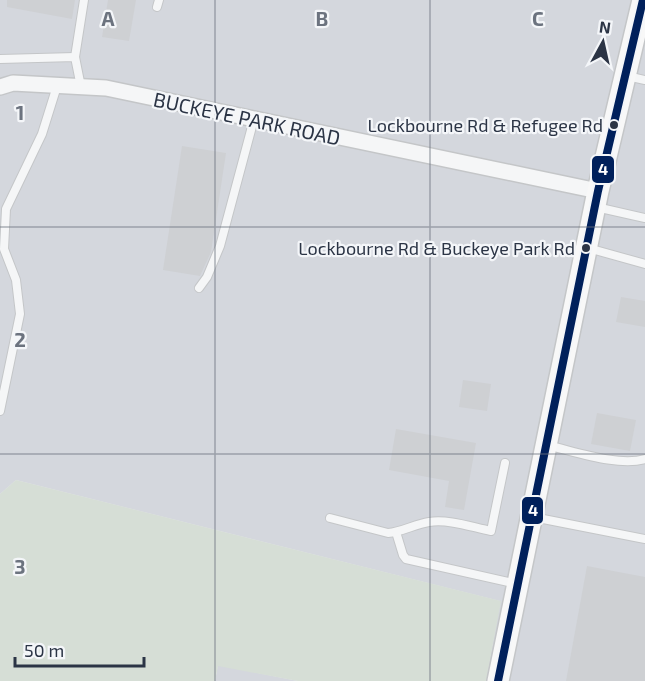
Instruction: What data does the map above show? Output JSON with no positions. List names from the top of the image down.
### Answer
{
  "streets": {
    "street": ["BUCKEYE PARK ROAD"]
  },
  "places": ["Lockbourne Rd & Refugee Rd", "Lockbourne Rd & Buckeye Park Rd"],
  "lines": ["transit line 4"],
  "scale_bar": "50 m",
  "north": "top",
  "grid": {
    "columns": ["A", "B", "C"],
    "rows": ["1", "2", "3"]
  }
}
